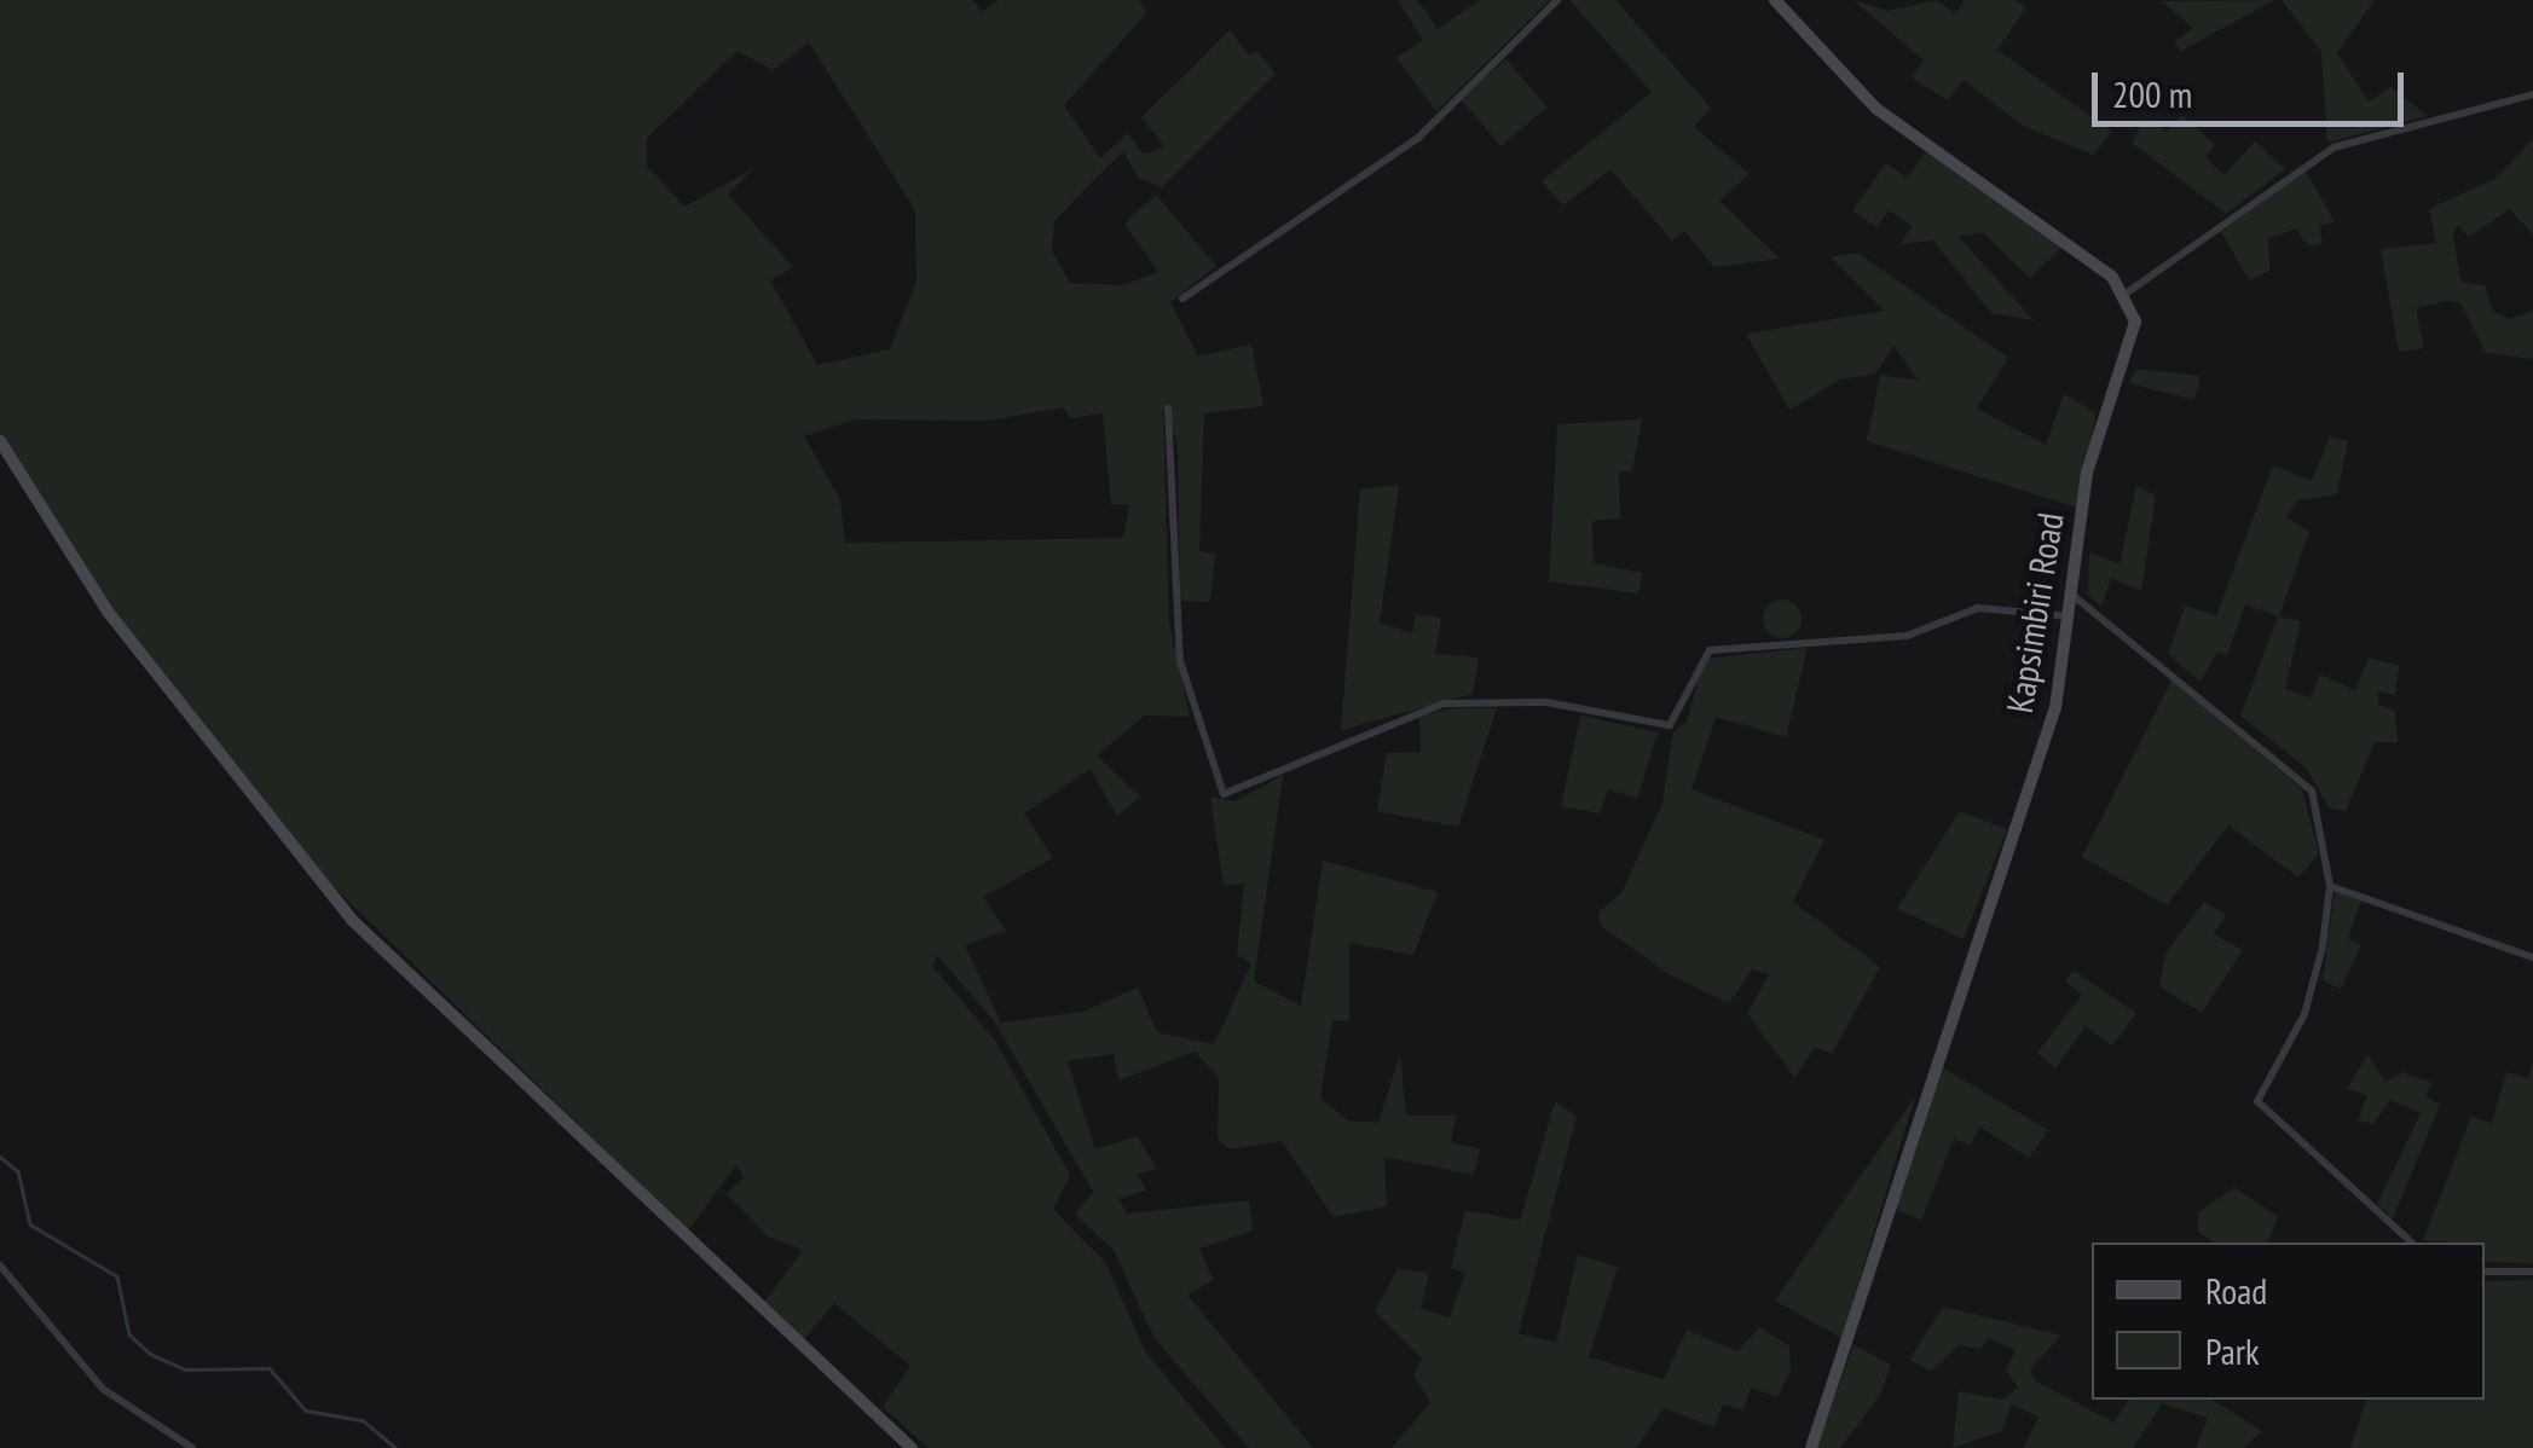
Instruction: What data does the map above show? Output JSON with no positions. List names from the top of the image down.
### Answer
{
  "streets": {
    "street": ["Kapsimbiri Road"]
  },
  "legend": ["Road", "Park"],
  "scale_bar": "200 m"
}
